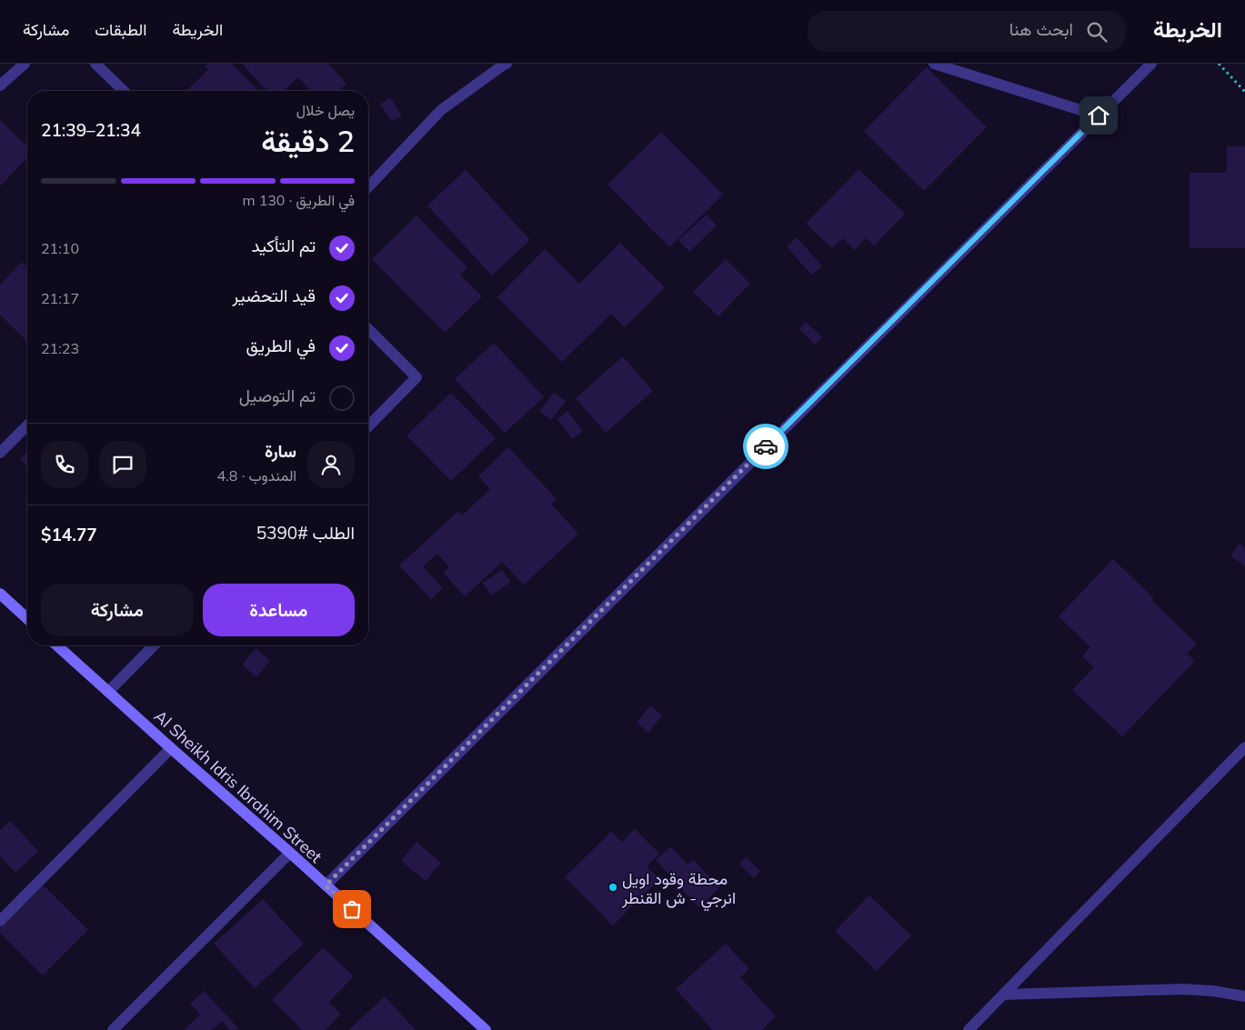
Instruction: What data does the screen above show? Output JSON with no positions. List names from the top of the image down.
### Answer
{
  "streets": {
    "street": ["Al Sheikh Idris Ibrahim Street"]
  },
  "places": ["محطة وقود اويل انرجي - ش القنطر"],
  "page": {
    "header": "الخريطة",
    "search": "ابحث هنا",
    "nav": ["الخريطة", "الطبقات", "مشاركة"],
    "heading": ["2 دقيقة", "يصل خلال", "21:34–21:39"],
    "panel": [
      "سارة",
      "المندوب · 4.8",
      "الطلب #5390",
      "$14.77"
    ],
    "bar": "في الطريق · 130 m",
    "list": [
      ["تم التأكيد", "21:10"],
      ["قيد التحضير", "21:17"],
      ["في الطريق", "21:23"],
      "تم التوصيل"
    ],
    "buttons": ["مساعدة", "مشاركة"]
  }
}
